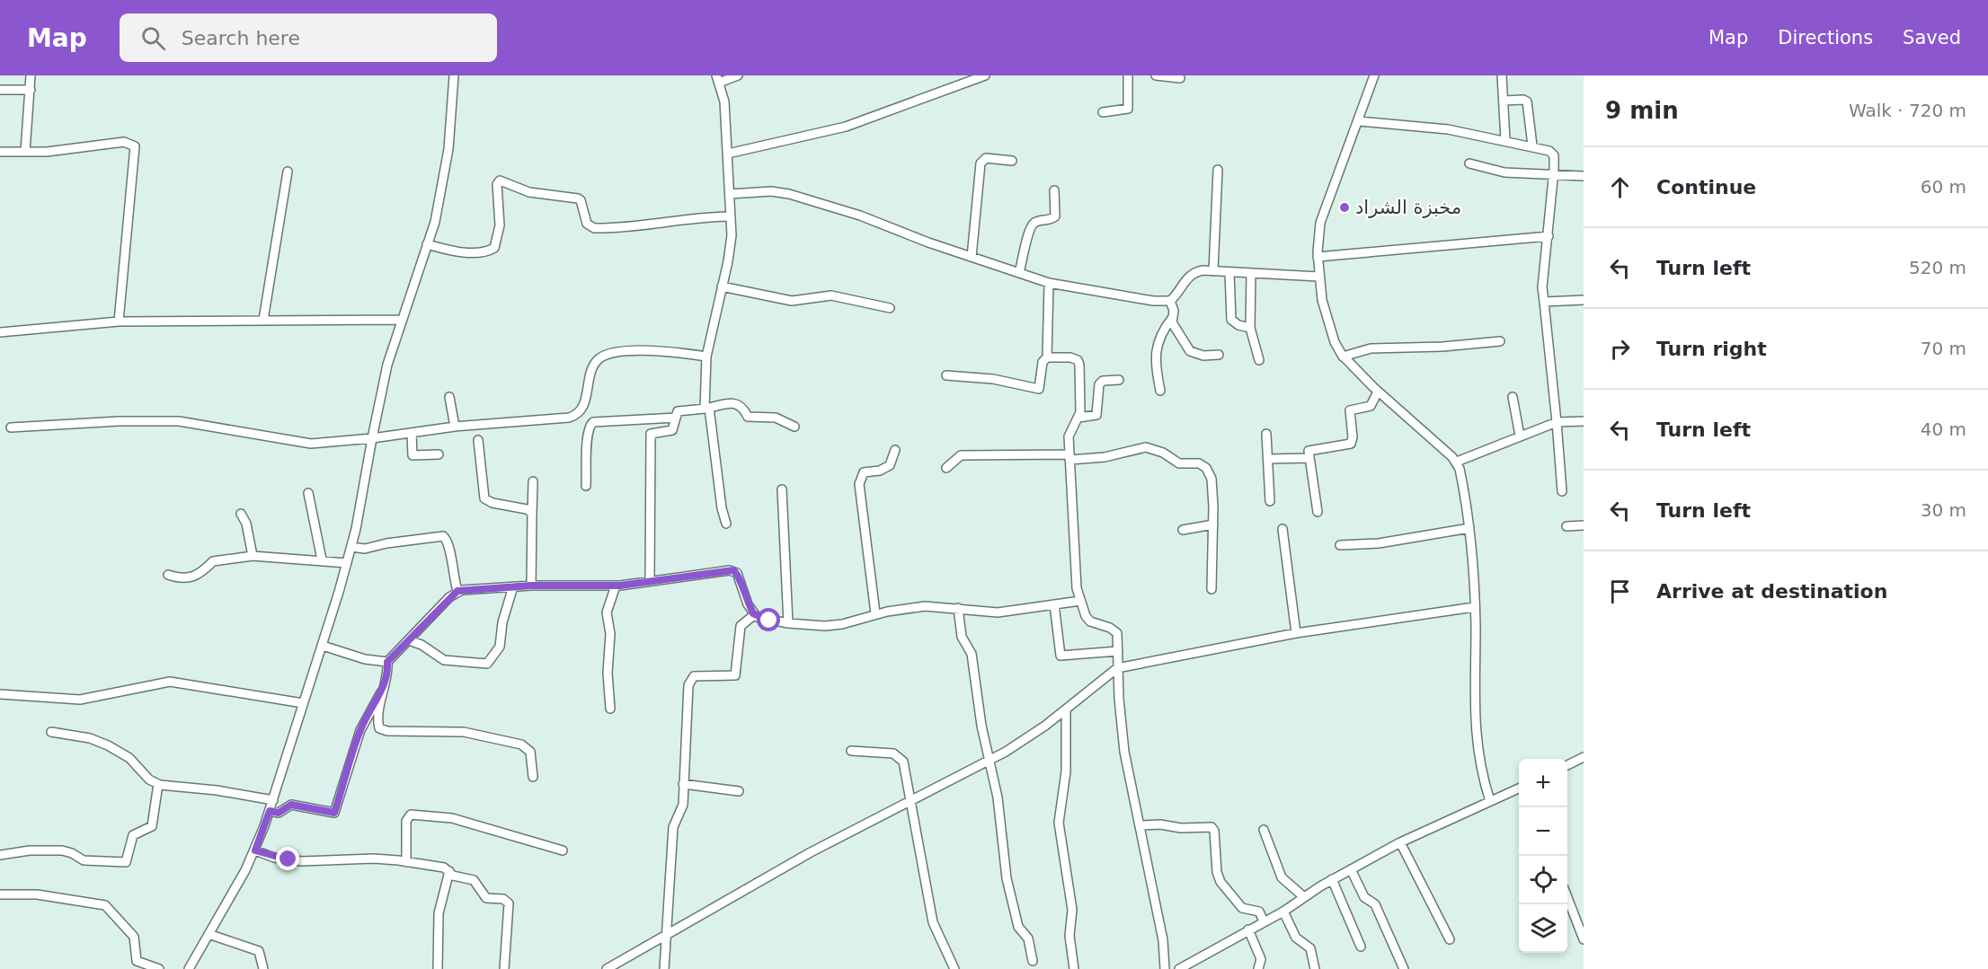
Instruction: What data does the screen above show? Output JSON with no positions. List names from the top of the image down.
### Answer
{
  "places": ["مخبزة الشراد"],
  "page": {
    "header": "Map",
    "search": "Search here",
    "nav": ["Map", "Directions", "Saved"],
    "heading": ["9 min", "Walk · 720 m"],
    "list": [
      ["Continue", "60 m"],
      ["Turn left", "520 m"],
      ["Turn right", "70 m"],
      ["Turn left", "40 m"],
      ["Turn left", "30 m"],
      "Arrive at destination"
    ],
    "map_buttons": ["+", "−"]
  }
}
